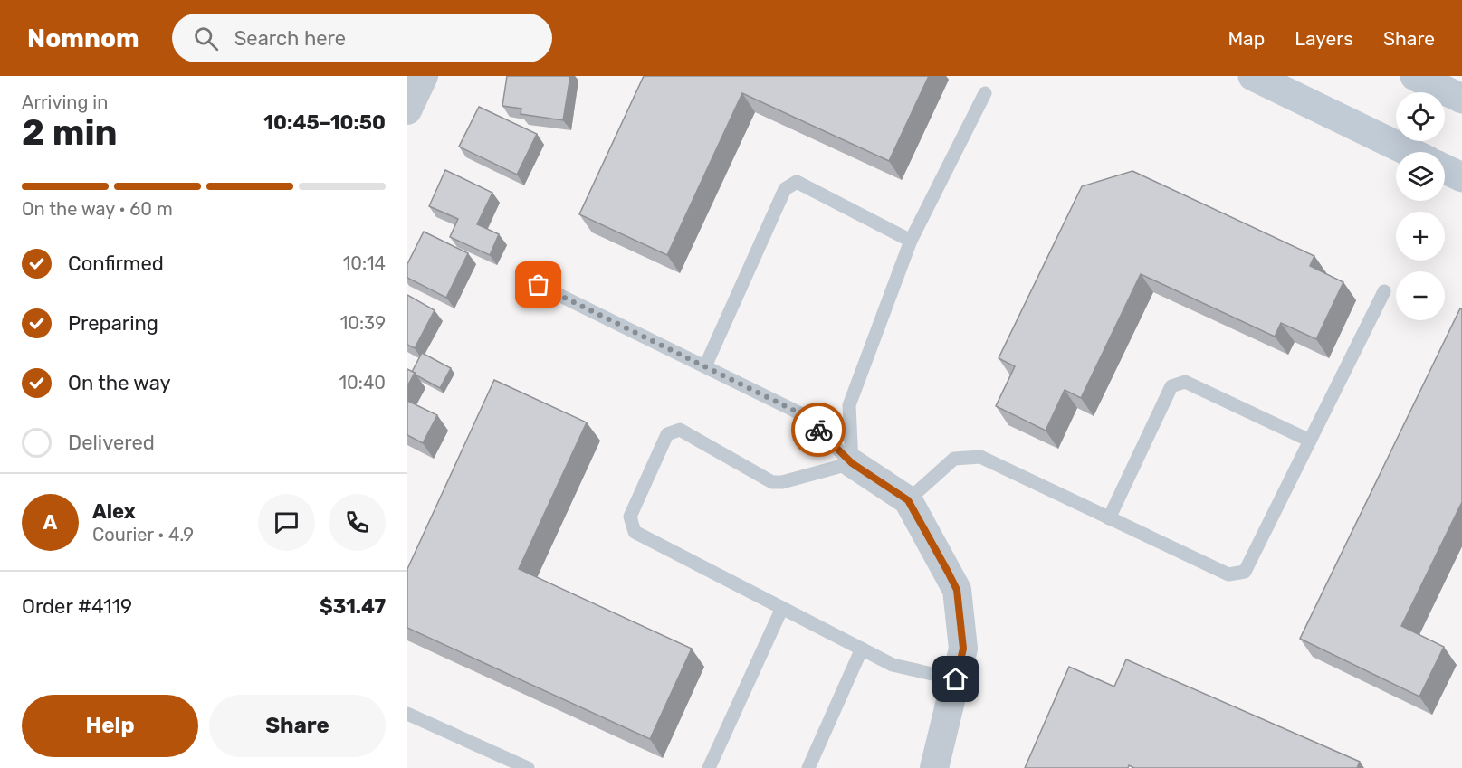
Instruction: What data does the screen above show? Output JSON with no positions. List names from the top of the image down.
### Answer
{
  "page": {
    "header": "Nomnom",
    "search": "Search here",
    "nav": ["Map", "Layers", "Share"],
    "heading": ["2 min", "Arriving in", "10:45–10:50"],
    "panel": [
      "Alex",
      "Courier · 4.9",
      "Order #4119",
      "$31.47"
    ],
    "map_buttons": ["+", "−"],
    "bar": "On the way · 60 m",
    "list": [
      ["Confirmed", "10:14"],
      ["Preparing", "10:39"],
      ["On the way", "10:40"],
      "Delivered"
    ],
    "round": "A",
    "buttons": ["Help", "Share"]
  }
}
